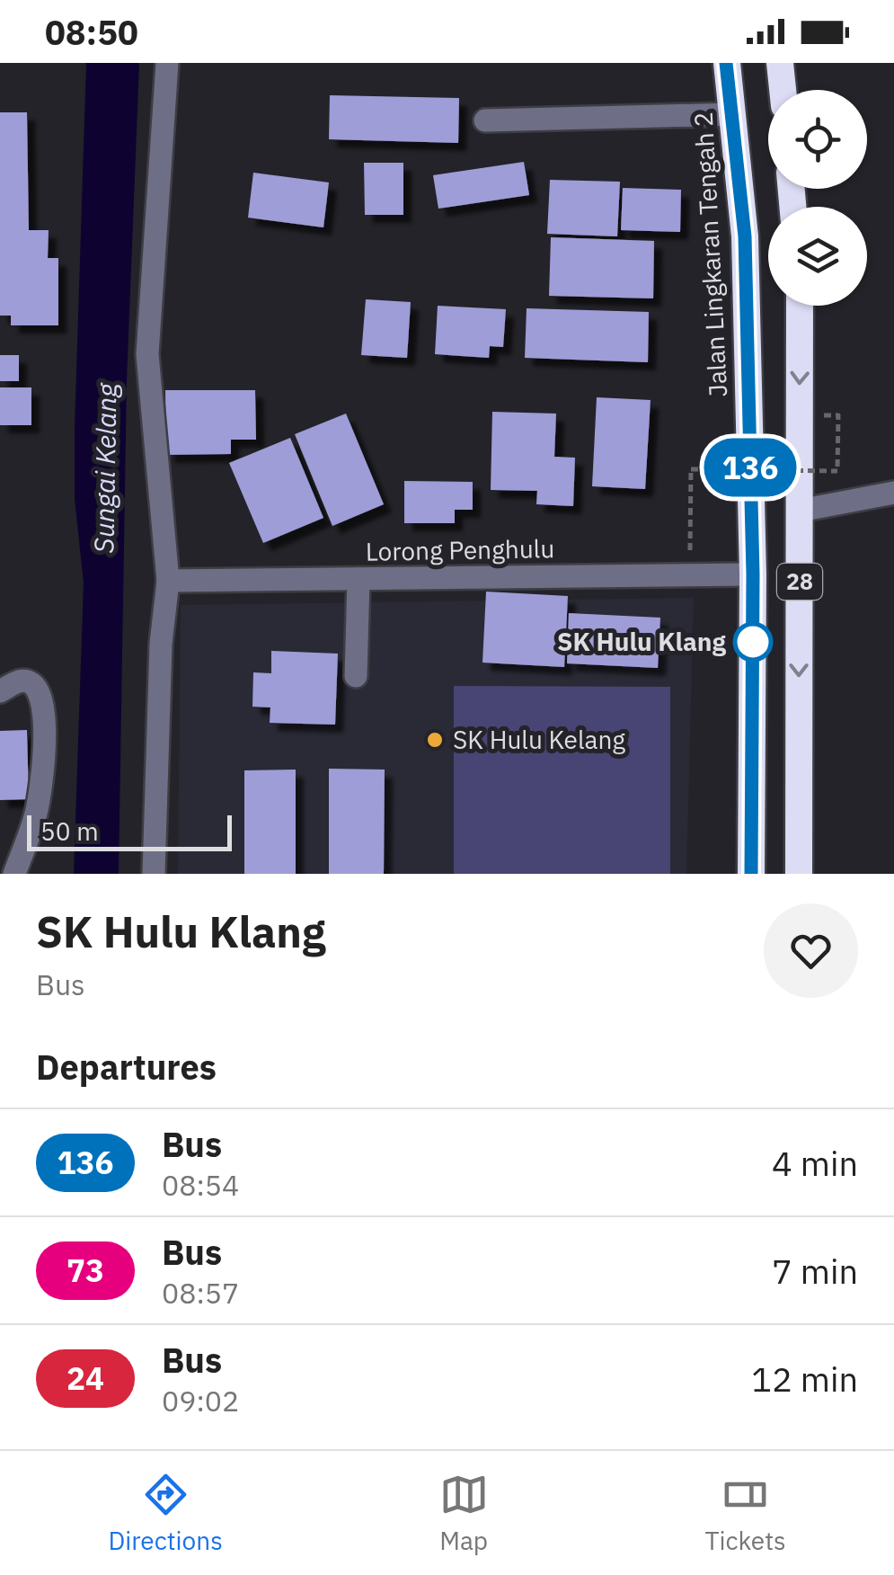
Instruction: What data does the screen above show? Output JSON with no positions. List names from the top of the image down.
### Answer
{
  "streets": {
    "highway": ["Jalan Lingkaran Tengah 2", "28"],
    "street": ["Lorong Penghulu"]
  },
  "crossings": [
    ["Jalan Lingkaran Tengah 2", "Lorong Penghulu"]
  ],
  "water": ["Sungai Kelang"],
  "places": ["SK Hulu Klang", "SK Hulu Kelang"],
  "lines": ["bus line 136"],
  "scale_bar": "50 m",
  "page": {
    "status": "08:50",
    "on_map": "136",
    "scale": "50 m",
    "heading": [
      ["SK Hulu Klang", "Bus"],
      "Departures"
    ],
    "list": [
      {
        "mark": "136",
        "name": "Bus",
        "note": "08:54",
        "value": "4 min"
      },
      {
        "mark": "73",
        "name": "Bus",
        "note": "08:57",
        "value": "7 min"
      },
      {
        "mark": "24",
        "name": "Bus",
        "note": "09:02",
        "value": "12 min"
      }
    ],
    "tabs": ["Directions", "Map", "Tickets"]
  }
}
